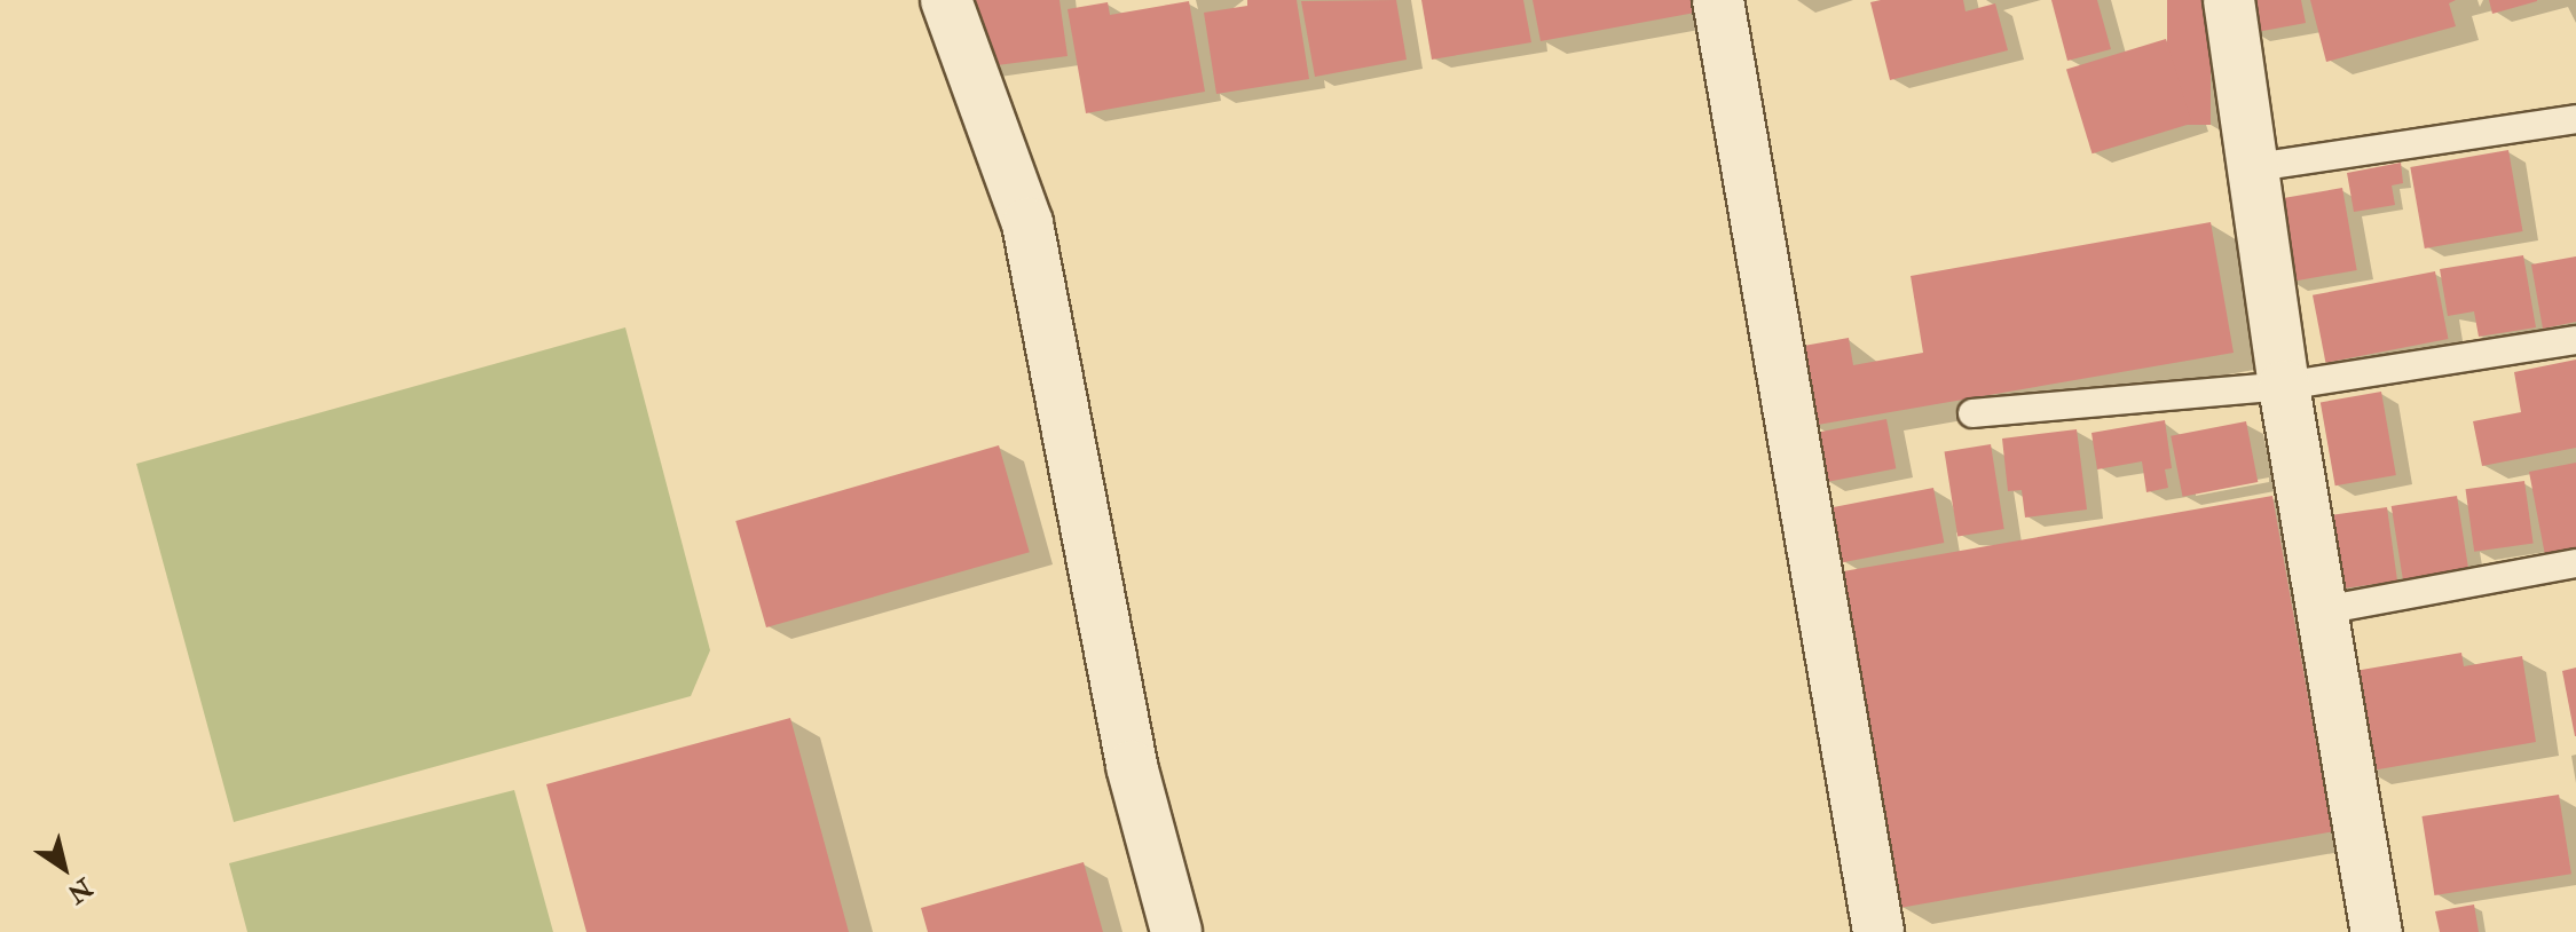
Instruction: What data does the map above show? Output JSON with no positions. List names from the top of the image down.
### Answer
{
  "north": "bottom right"
}
